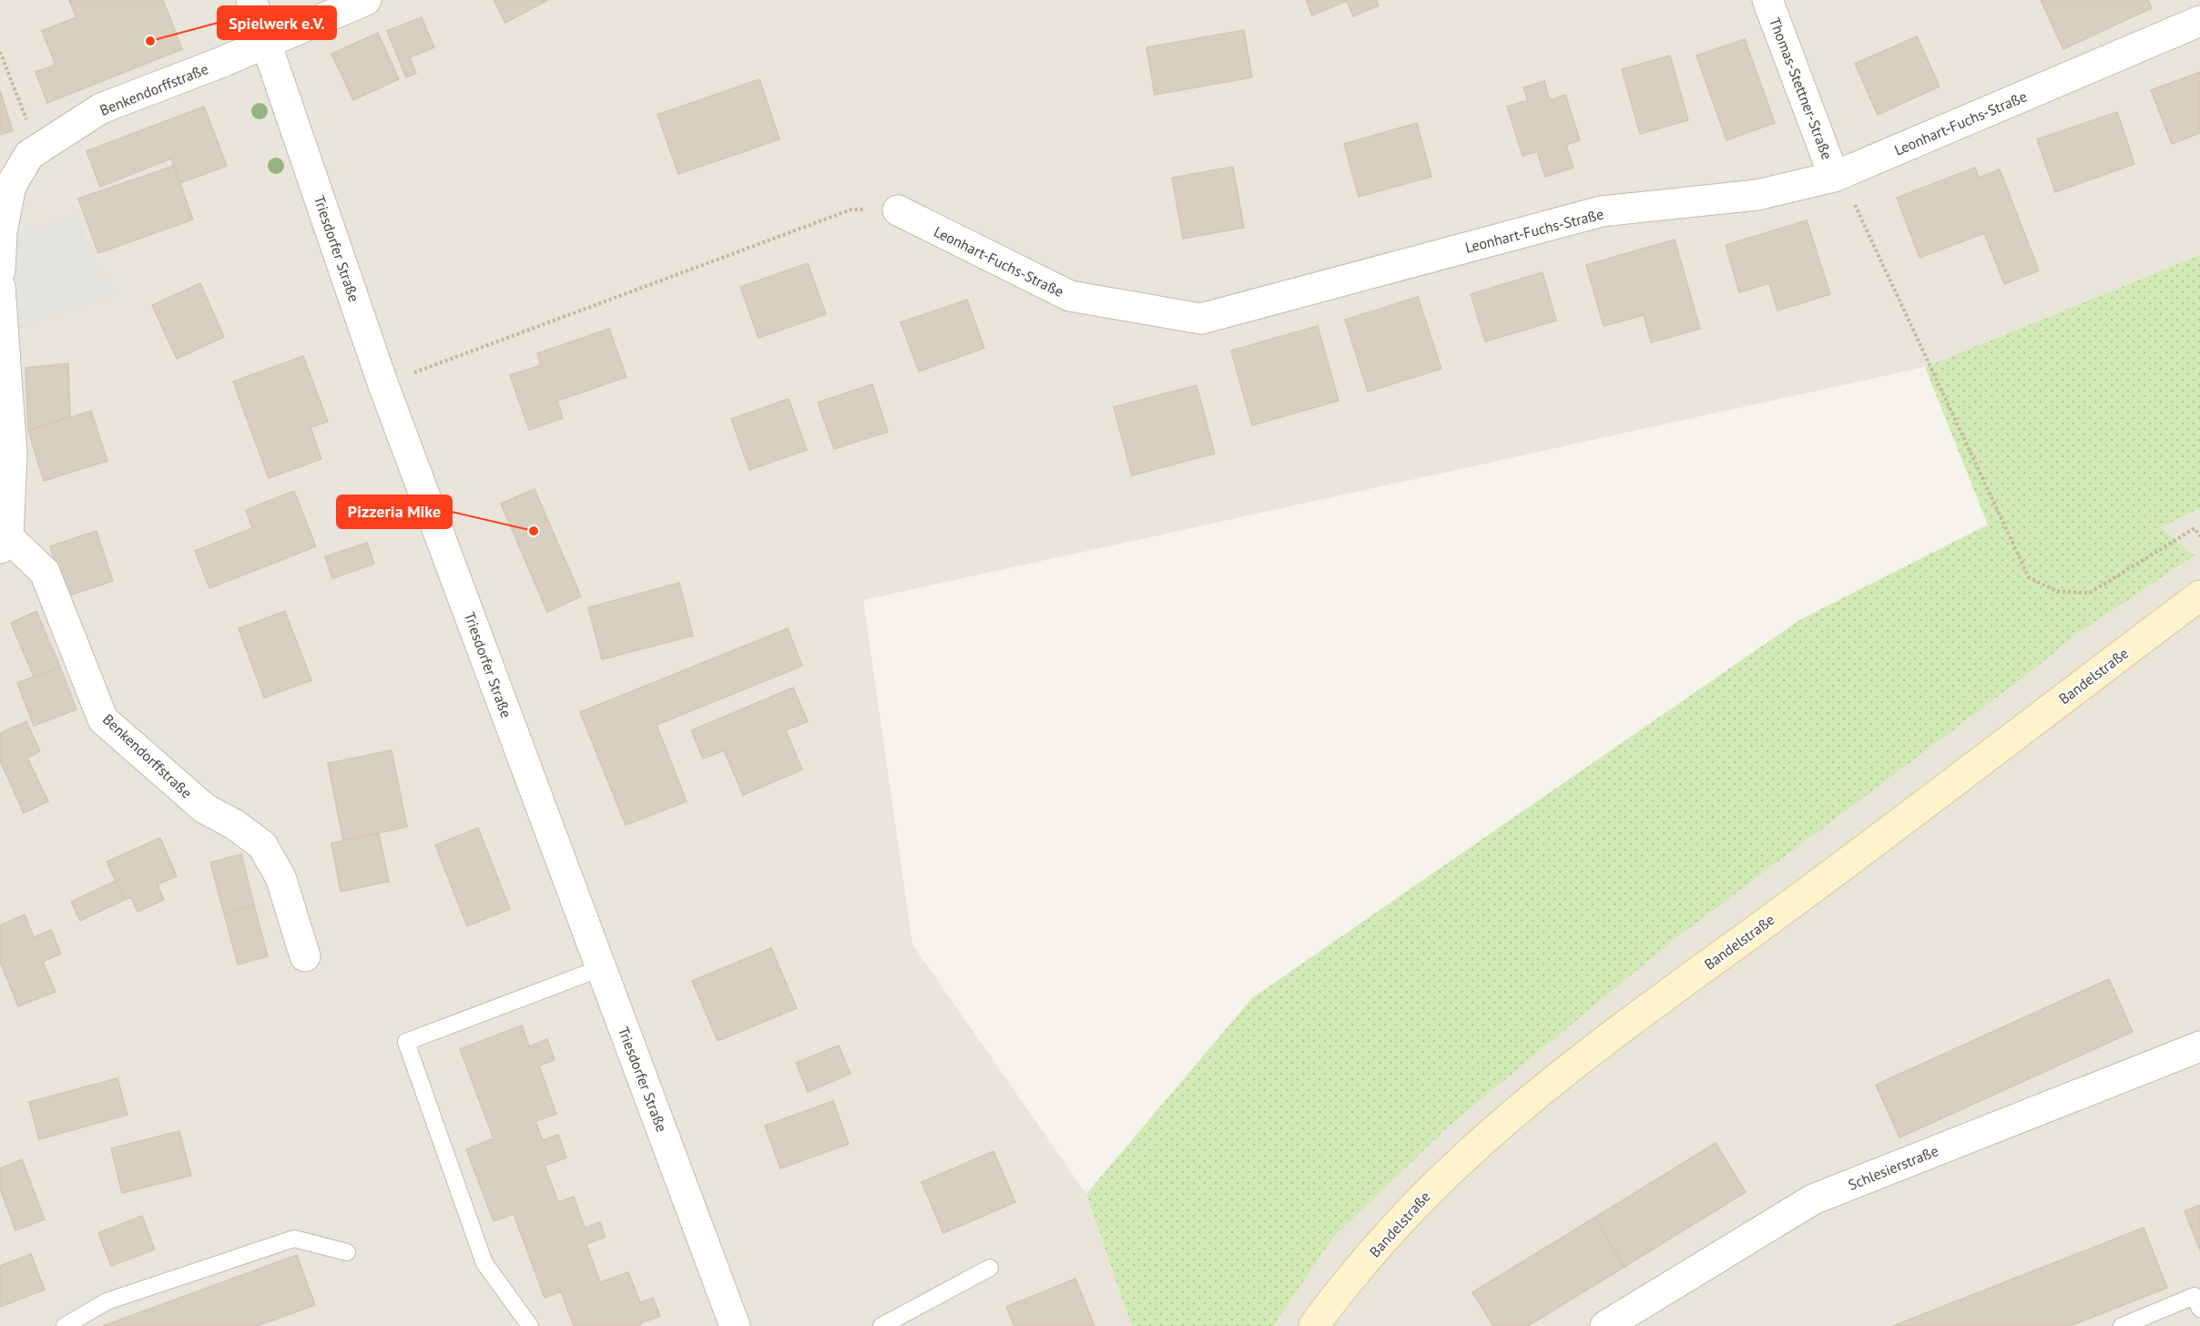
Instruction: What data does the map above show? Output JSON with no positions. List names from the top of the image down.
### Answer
{
  "streets": {
    "main road": ["Bandelstraße"],
    "street": [
      "Thomas-Stettner-Straße",
      "Benkendorffstraße",
      "Leonhart-Fuchs-Straße",
      "Triesdorfer Straße",
      "Schlesierstraße"
    ]
  },
  "crossings": [
    ["Thomas-Stettner-Straße", "Leonhart-Fuchs-Straße"],
    ["Benkendorffstraße", "Triesdorfer Straße"]
  ],
  "places": ["Spielwerk e.V.", "Pizzeria Mike"]
}
